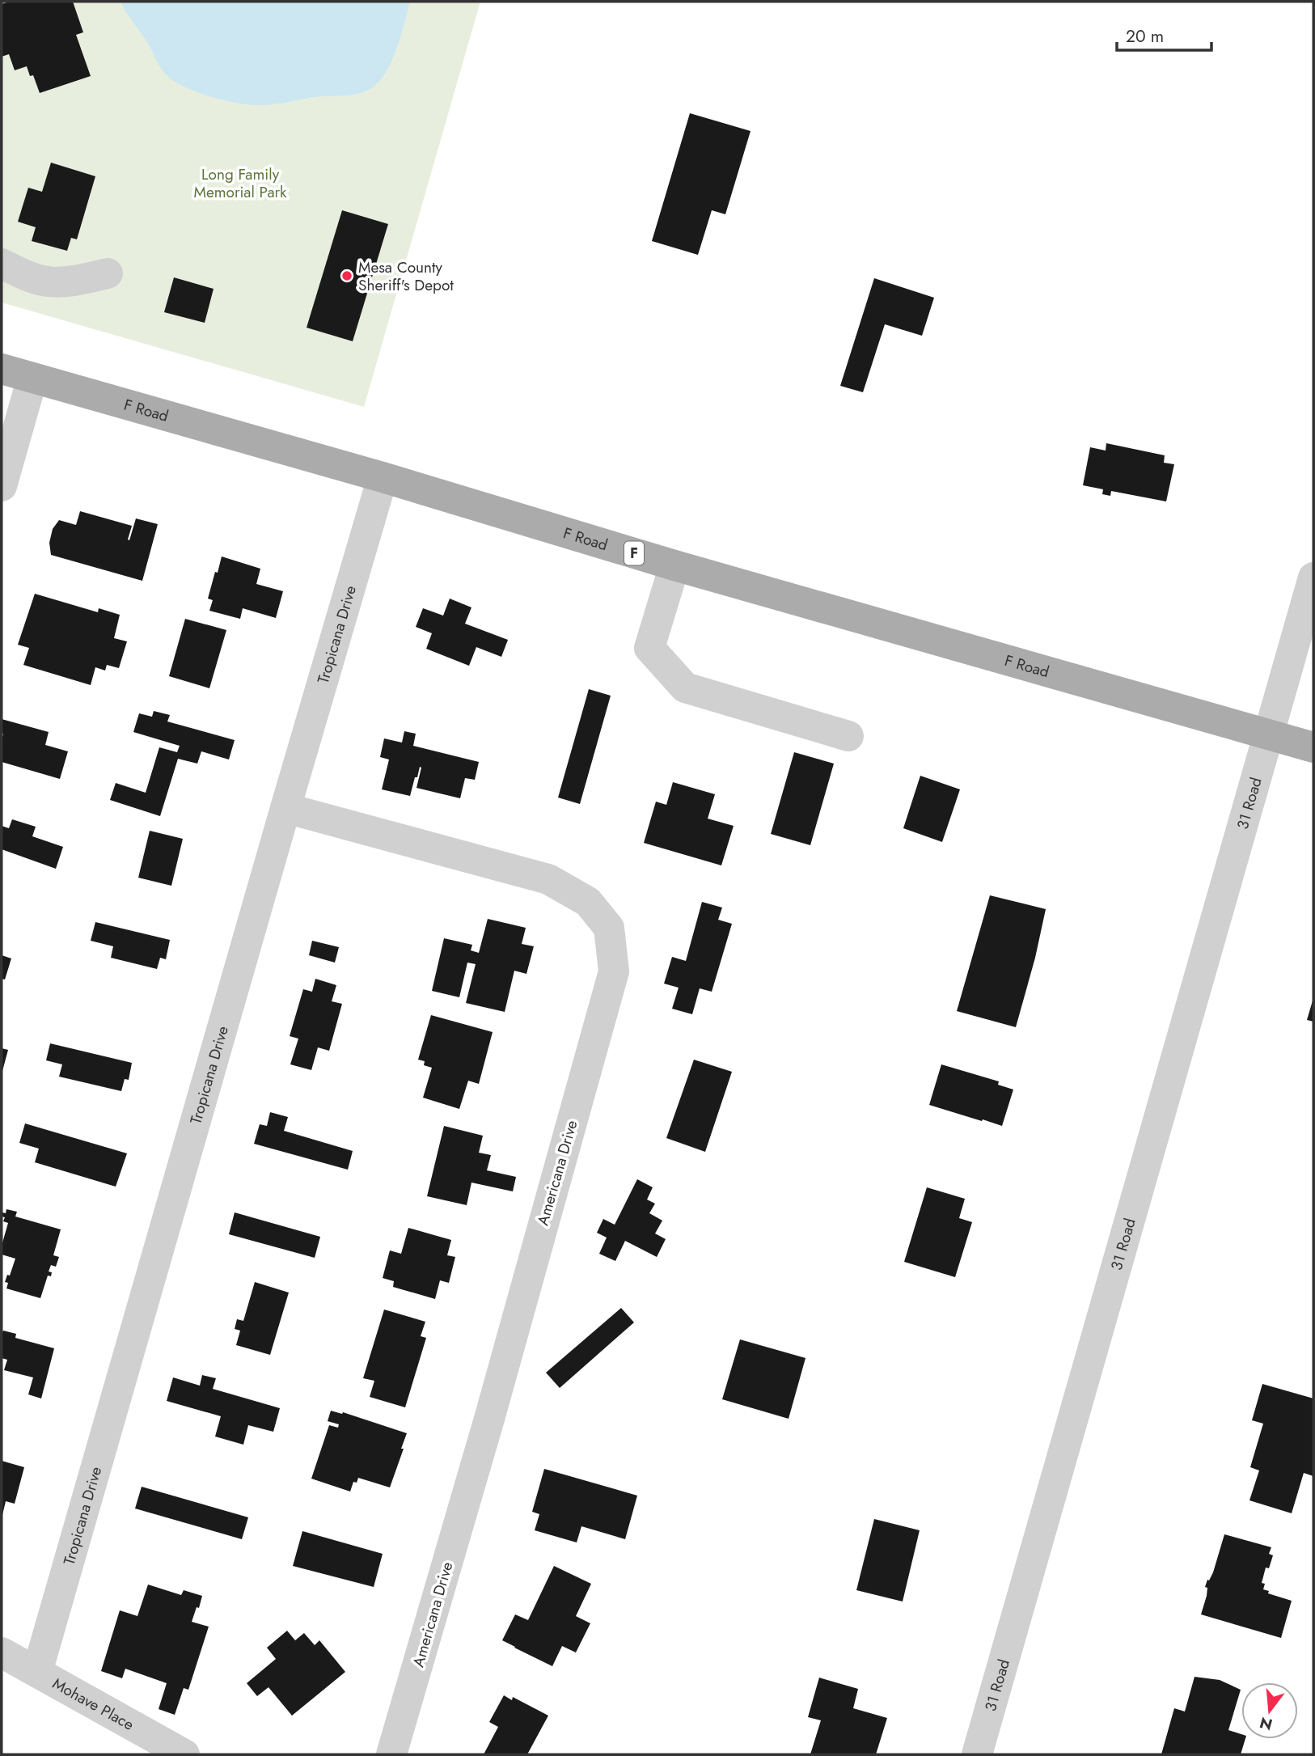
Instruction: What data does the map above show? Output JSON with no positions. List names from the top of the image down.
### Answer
{
  "streets": {
    "main road": ["F Road", "F"],
    "street": [
      "Tropicana Drive",
      "31 Road",
      "Americana Drive",
      "Mohave Place"
    ]
  },
  "crossings": [
    ["F Road", "F"],
    ["F Road", "Tropicana Drive"],
    ["F Road", "31 Road"],
    ["F", "31 Road"],
    ["Tropicana Drive", "Americana Drive"],
    ["Tropicana Drive", "Mohave Place"]
  ],
  "parks": ["Long Family Memorial Park"],
  "places": ["Mesa County Sheriff's Depot"],
  "scale_bar": "20 m",
  "north": "bottom"
}
